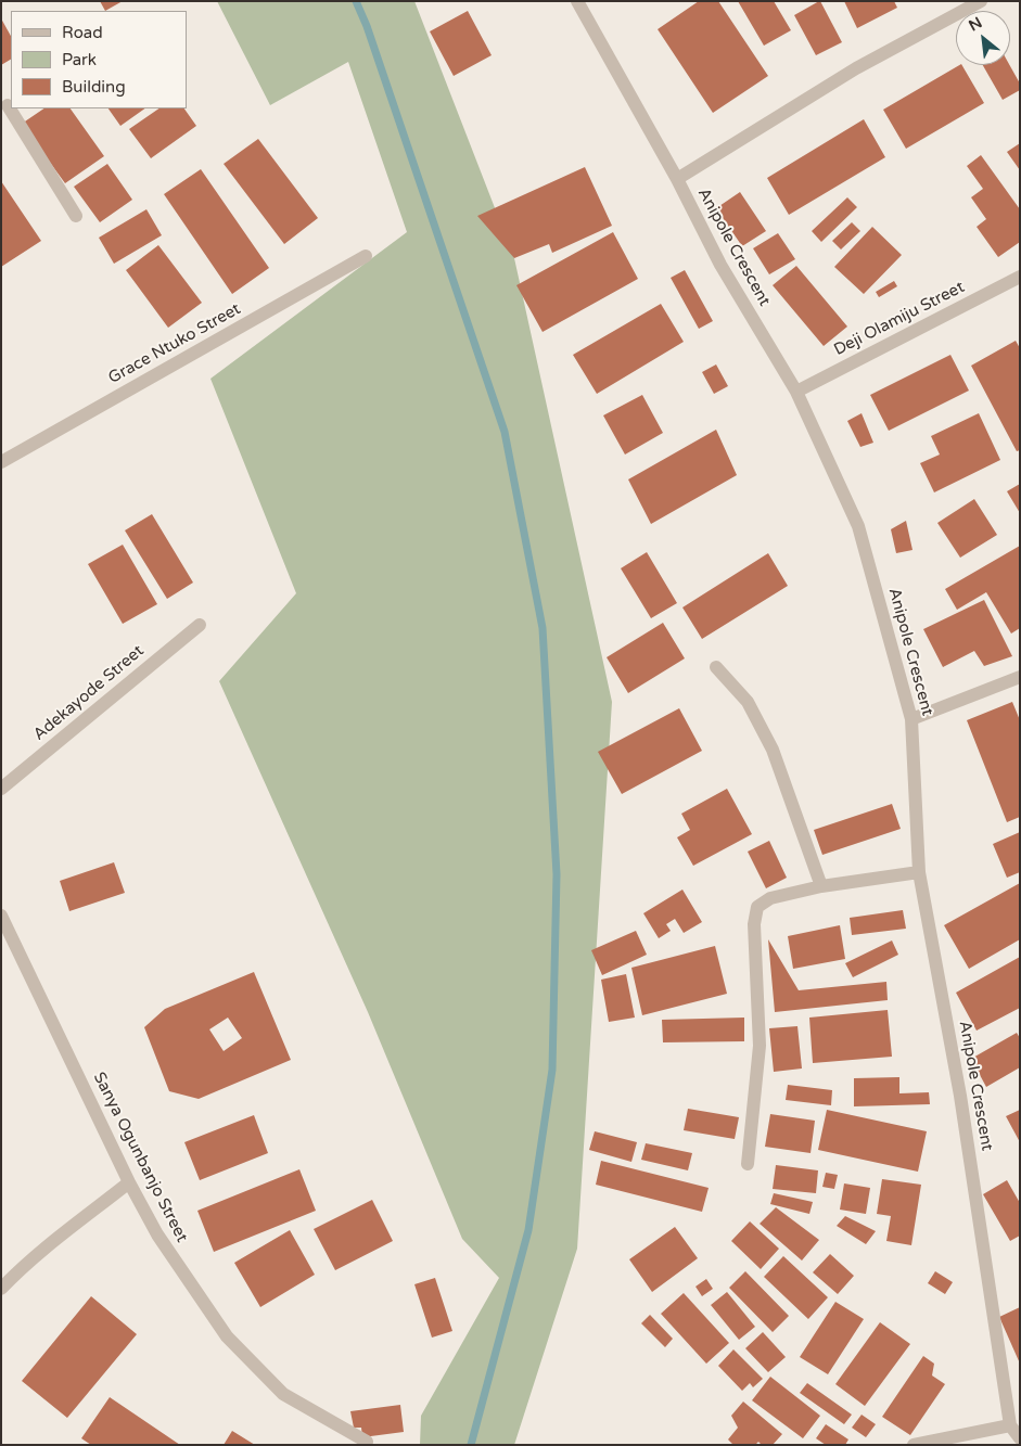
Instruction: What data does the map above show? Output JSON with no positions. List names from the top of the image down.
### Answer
{
  "streets": {
    "street": [
      "Anipole Crescent",
      "Deji Olamiju Street",
      "Grace Ntuko Street",
      "Adekayode Street",
      "Sanya Ogunbanjo Street"
    ]
  },
  "crossings": [
    ["Anipole Crescent", "Deji Olamiju Street"]
  ],
  "legend": ["Road", "Park", "Building"],
  "north": "top left"
}
